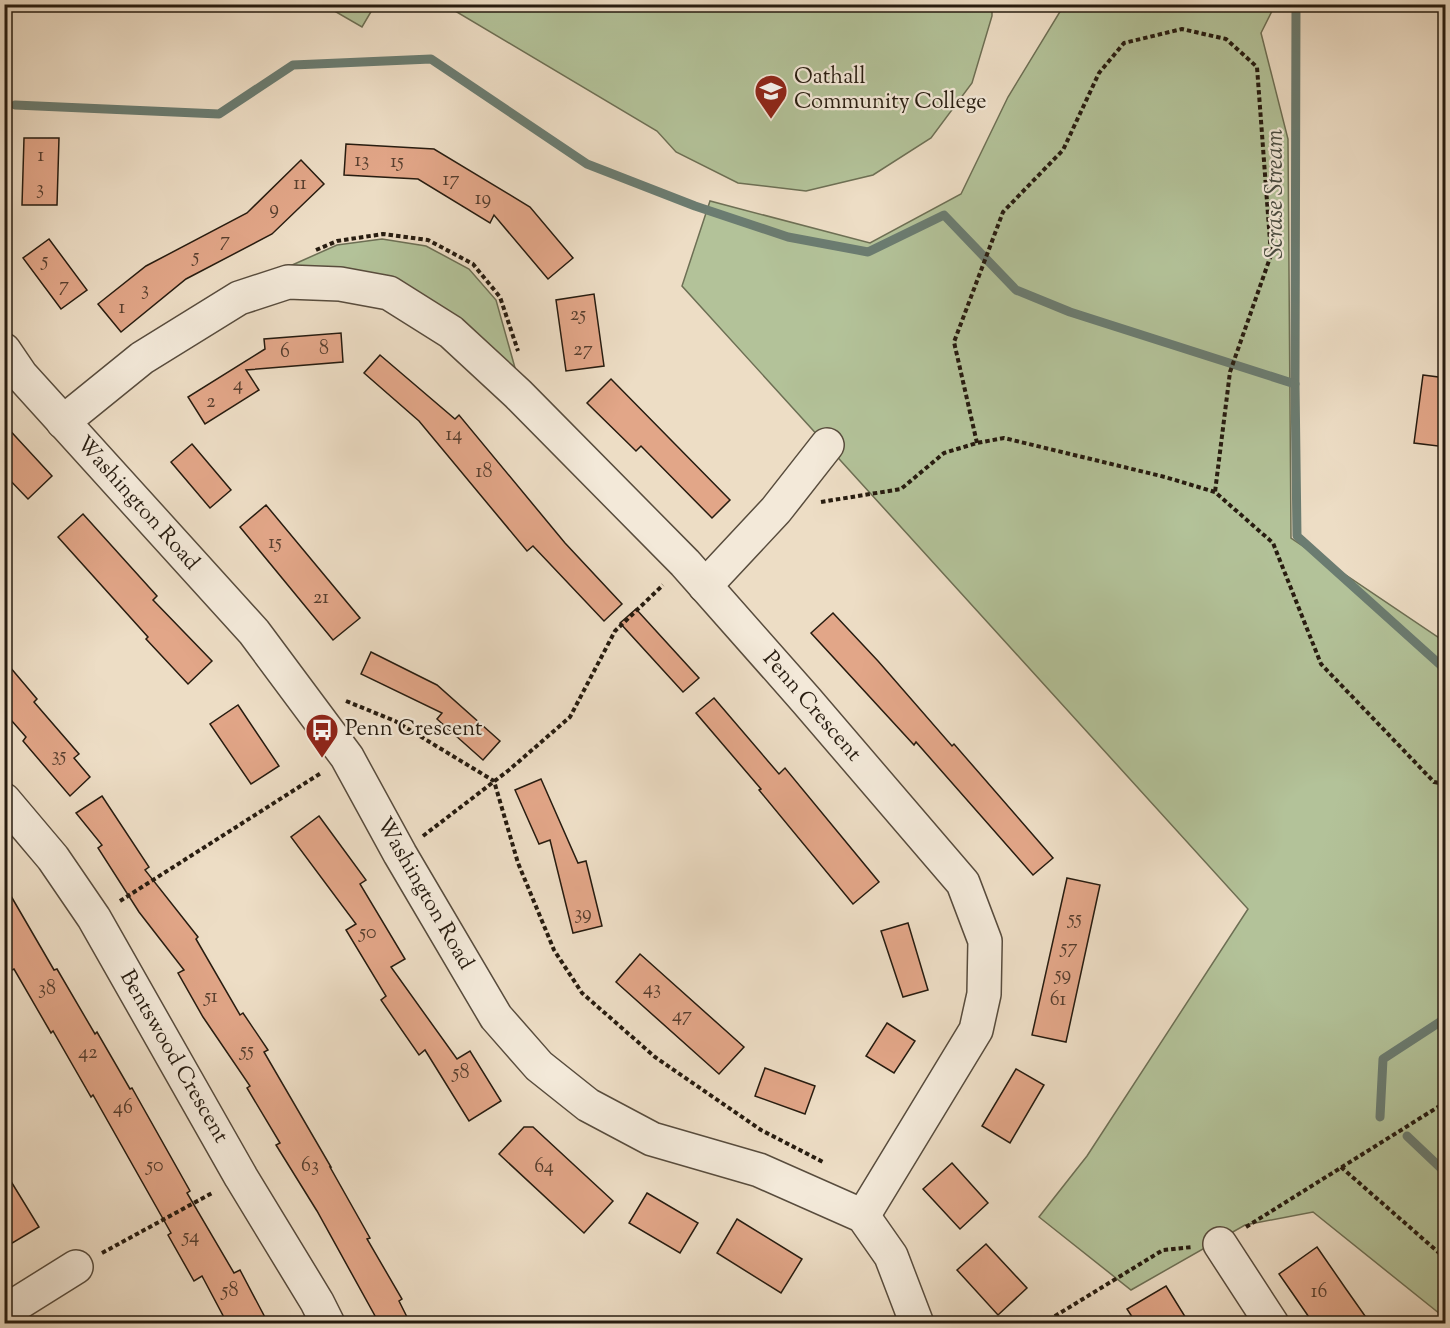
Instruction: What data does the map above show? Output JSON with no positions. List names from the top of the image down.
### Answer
{
  "streets": {
    "street": ["Washington Road", "Penn Crescent", "Bentswood Crescent"]
  },
  "crossings": [
    ["Washington Road", "Penn Crescent"]
  ],
  "water": ["Scrase Stream"],
  "places": {
    "school or university": ["Oathall Community College"],
    "bus stop": ["Penn Crescent"]
  },
  "house_numbers": [
    "1",
    "13",
    "15",
    "17",
    "11",
    "3",
    "19",
    "9",
    "7",
    "5",
    "5",
    "7",
    "3",
    "1",
    "25",
    "8",
    "27",
    "6",
    "4",
    "2",
    "14",
    "18",
    "15",
    "21",
    "35",
    "39",
    "55",
    "50",
    "57",
    "59",
    "38",
    "43",
    "51",
    "61",
    "47",
    "55",
    "42",
    "58",
    "46",
    "50",
    "63",
    "64",
    "54",
    "58",
    "16"
  ]
}
